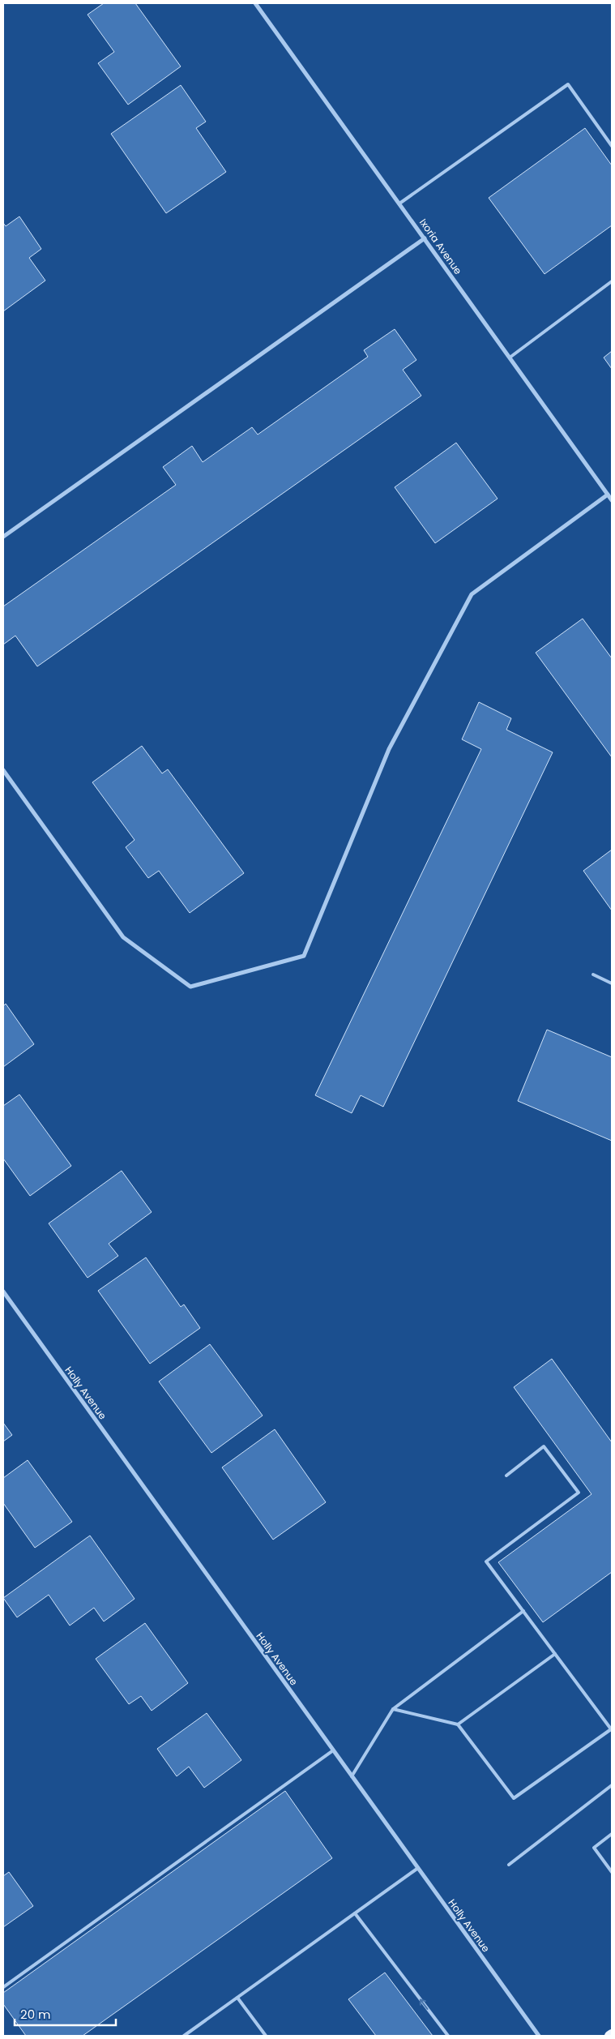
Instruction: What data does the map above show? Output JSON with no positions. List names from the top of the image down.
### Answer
{
  "streets": {
    "street": ["Ixoria Avenue", "Holly Avenue"]
  },
  "scale_bar": "20 m"
}
